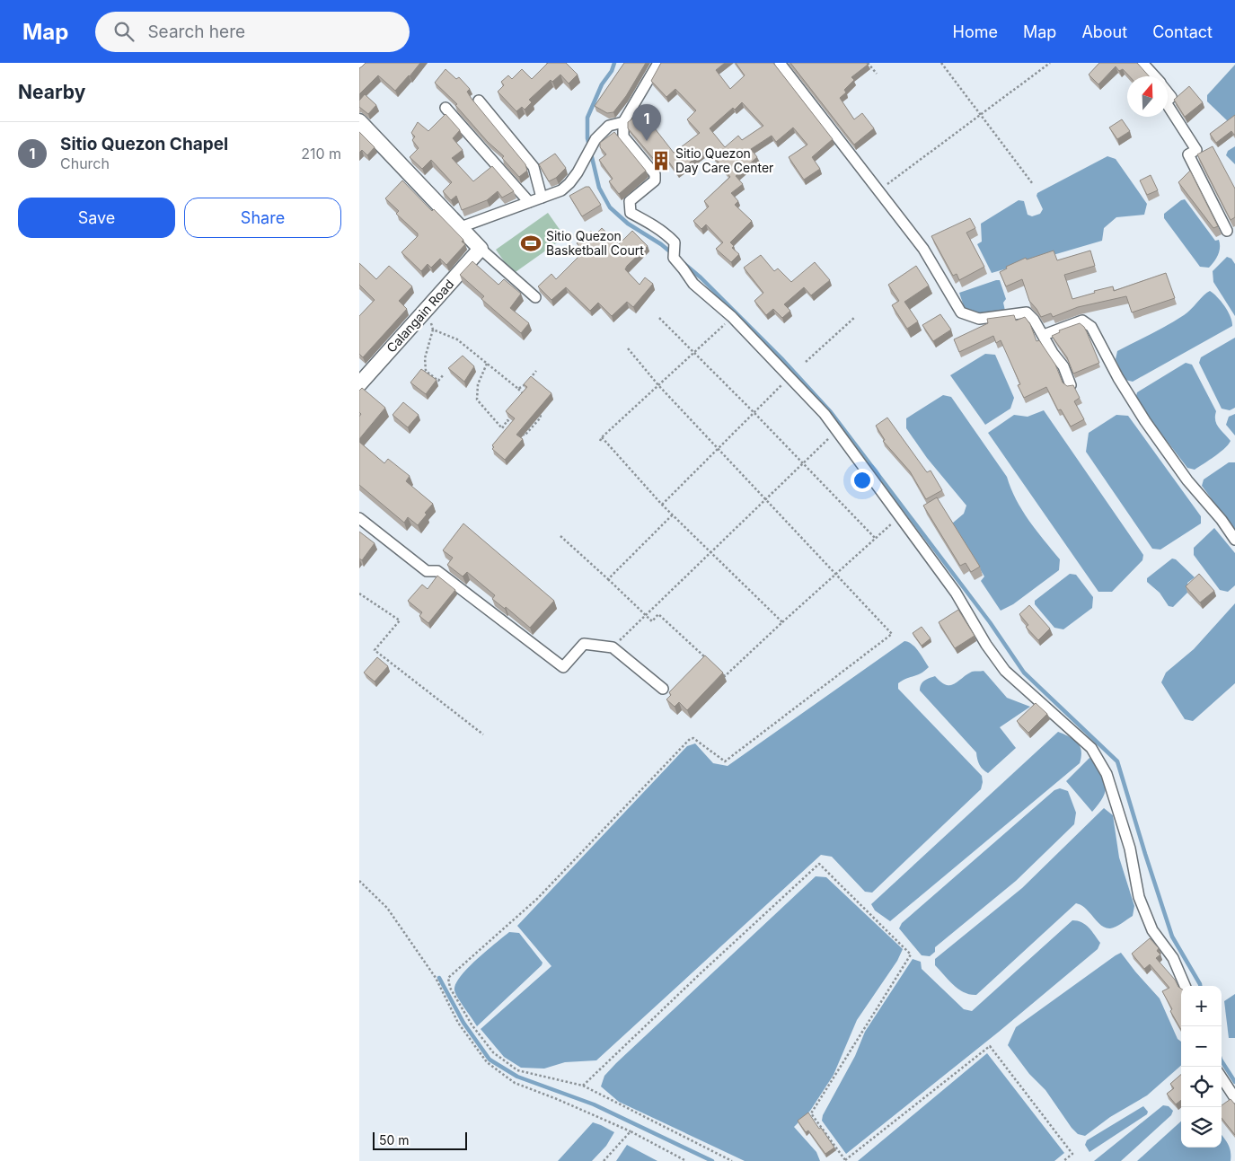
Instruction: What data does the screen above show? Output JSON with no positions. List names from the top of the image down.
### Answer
{
  "streets": {
    "street": ["Calangain Road"]
  },
  "places": {
    "building": ["Sitio Quezon Day Care Center"],
    "sports": ["Sitio Quezon Basketball Court"]
  },
  "scale_bar": "50 m",
  "north": "top",
  "page": {
    "header": "Map",
    "search": "Search here",
    "nav": [
      "Home",
      "Map",
      "About",
      "Contact"
    ],
    "heading": "Nearby",
    "pins": "1",
    "list": [
      {
        "mark": "1",
        "name": "Sitio Quezon Chapel",
        "note": "Church",
        "value": "210 m"
      }
    ],
    "buttons": ["Save", "Share"],
    "map_buttons": ["+", "−"],
    "scale": "50 m"
  }
}
